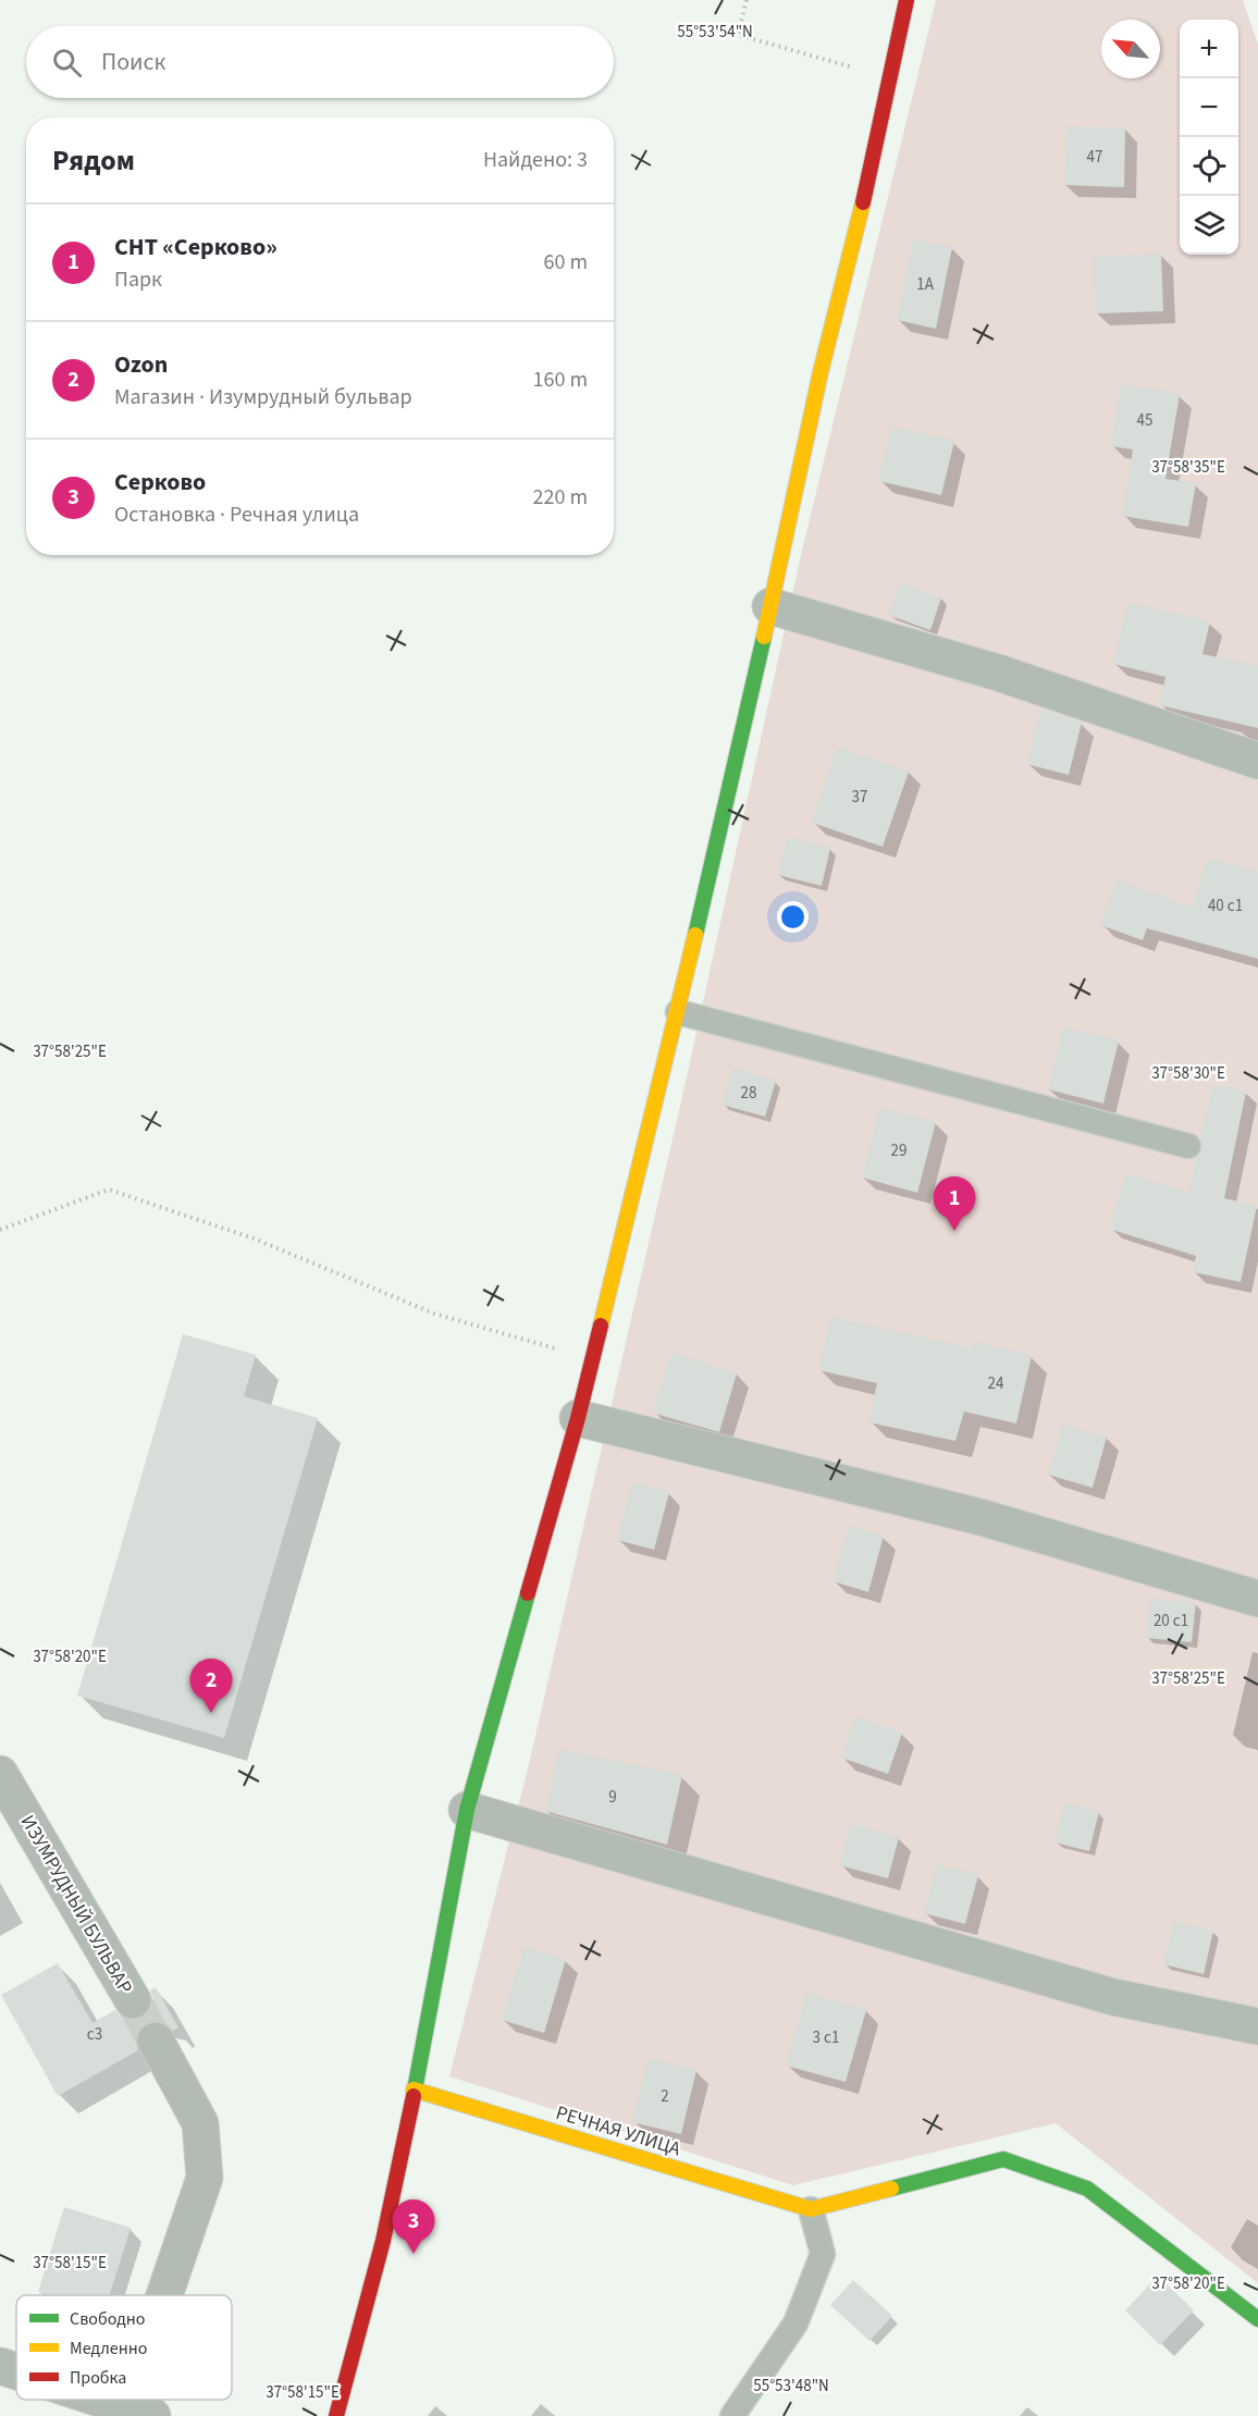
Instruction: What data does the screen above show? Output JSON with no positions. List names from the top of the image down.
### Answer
{
  "streets": {
    "main road": ["РЕЧНАЯ УЛИЦА"],
    "street": ["ИЗУМРУДНЫЙ БУЛЬВАР"]
  },
  "house_numbers": [
    "47",
    "1А",
    "45",
    "37",
    "40 с1",
    "28",
    "29",
    "24",
    "20 с1",
    "9",
    "с3",
    "3 с1",
    "2"
  ],
  "legend": ["Свободно", "Медленно", "Пробка"],
  "north": "top left",
  "page": {
    "map_buttons": ["+", "−"],
    "search": "Поиск",
    "heading": ["Рядом", "Найдено: 3"],
    "list": [
      {
        "mark": "1",
        "name": "СНТ «Серково»",
        "note": "Парк",
        "value": "60 m"
      },
      {
        "mark": "2",
        "name": "Ozon",
        "note": "Магазин · Изумрудный бульвар",
        "value": "160 m"
      },
      {
        "mark": "3",
        "name": "Серково",
        "note": "Остановка · Речная улица",
        "value": "220 m"
      }
    ],
    "pins": ["1", "2", "3"]
  },
  "coordinates": [
    "55°53'54\"N",
    "37°58'35\"E",
    "37°58'25\"E",
    "37°58'30\"E",
    "37°58'20\"E",
    "37°58'15\"E",
    "55°53'48\"N"
  ]
}
